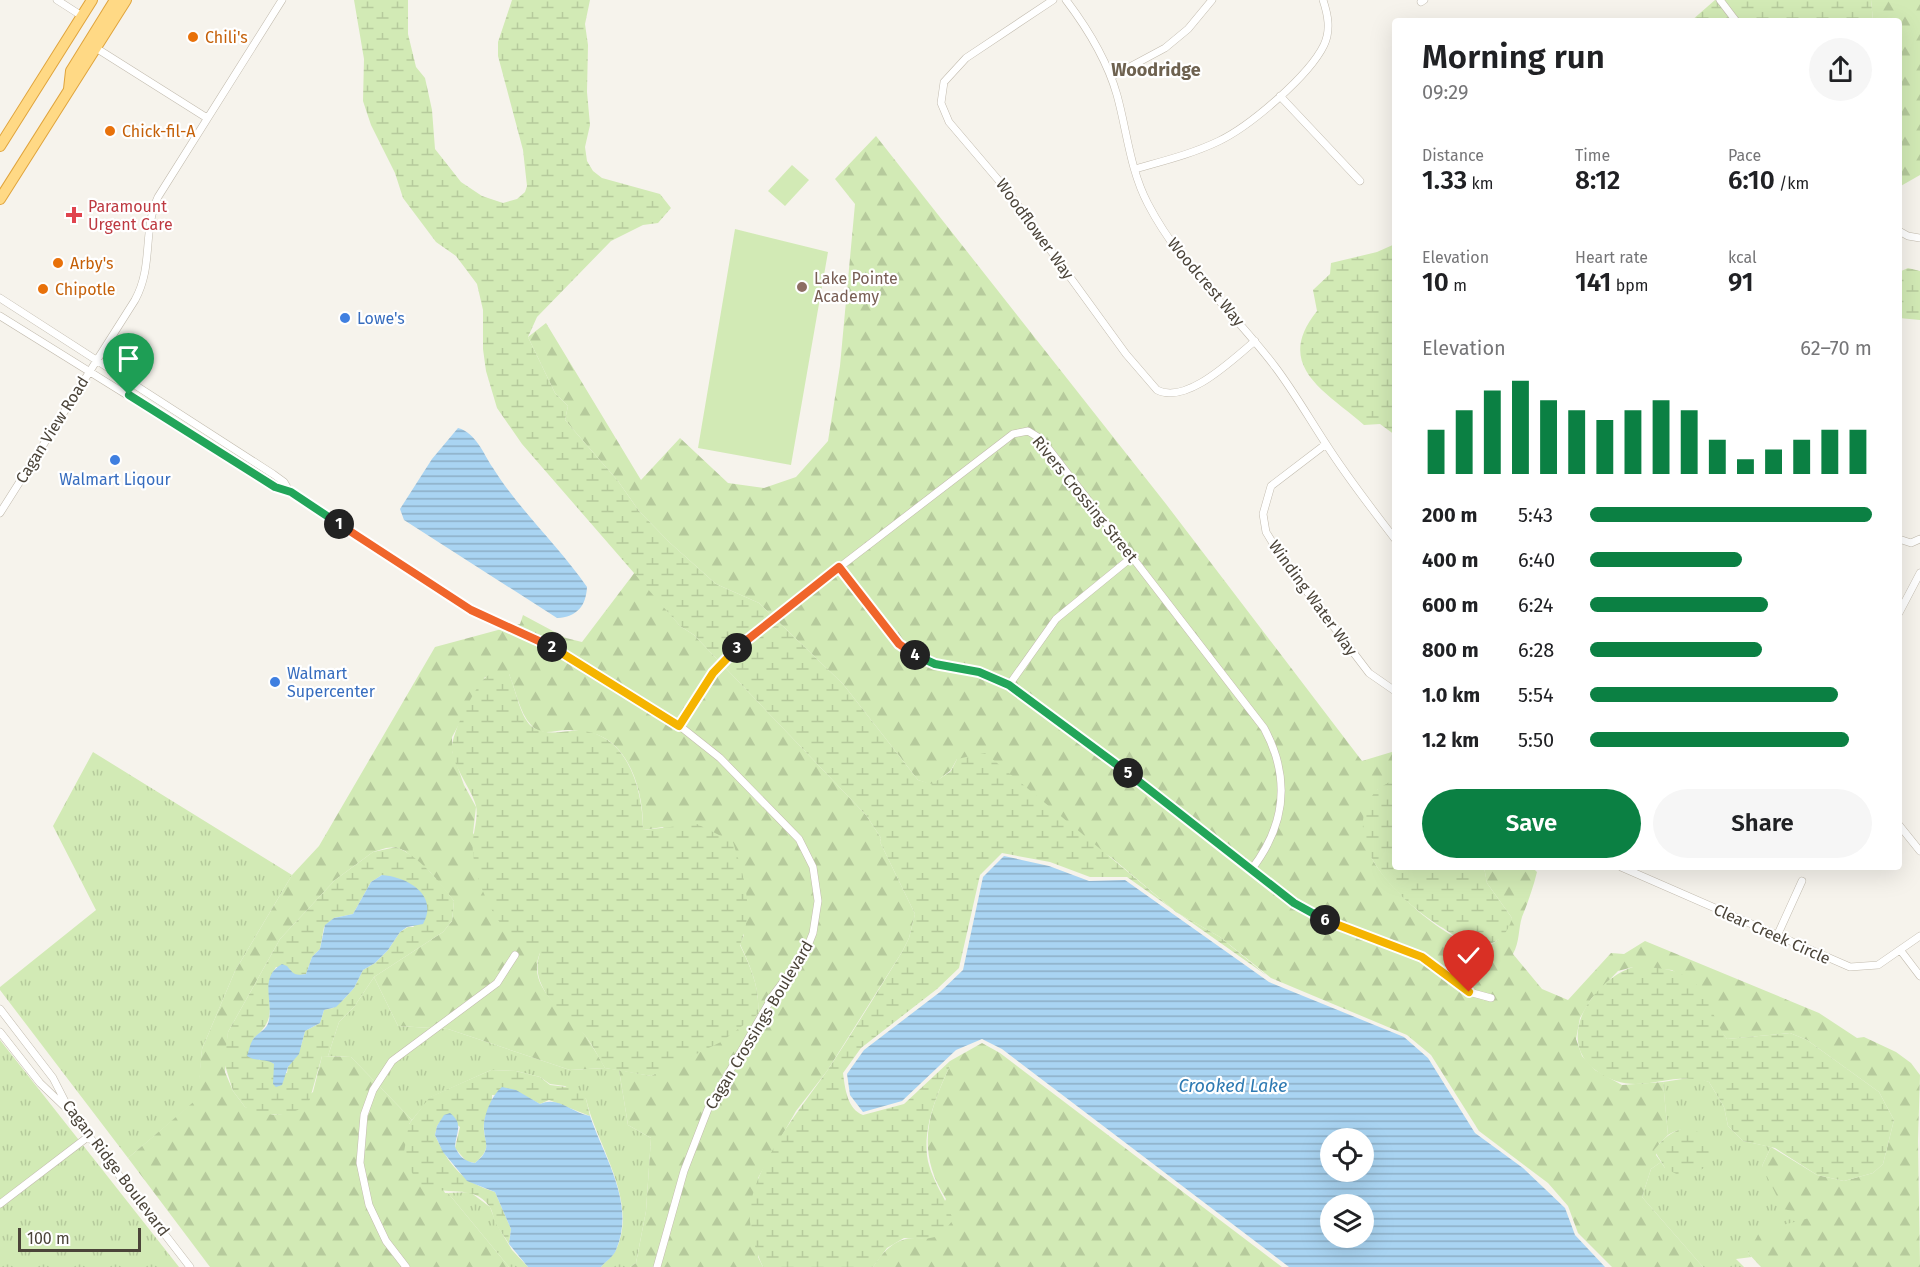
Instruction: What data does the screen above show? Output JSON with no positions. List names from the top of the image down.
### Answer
{
  "streets": {
    "street": [
      "Woodflower Way",
      "Woodcrest Way",
      "Cagan View Road",
      "Rivers Crossing Street",
      "Winding Water Way",
      "Clear Creek Circle",
      "Cagan Crossings Boulevard",
      "Cagan Ridge Boulevard"
    ]
  },
  "crossings": [
    ["Woodflower Way", "Woodcrest Way"],
    ["Woodcrest Way", "Winding Water Way"],
    ["Cagan View Road", "Cagan Crossings Boulevard"],
    ["Rivers Crossing Street", "Cagan Crossings Boulevard"]
  ],
  "districts": ["Woodridge"],
  "water": ["Crooked Lake"],
  "places": {
    "other": [
      "Chili's",
      "Chick-fil-A",
      "Arby's",
      "Lake Pointe Academy",
      "Chipotle",
      "Lowe's",
      "Walmart Liqour",
      "Walmart Supercenter"
    ],
    "health": ["Paramount Urgent Care"]
  },
  "scale_bar": "100 m",
  "page": {
    "heading": ["Morning run", "09:29"],
    "stats": [
      ["Distance", "1.33 km"],
      ["Time", "8:12"],
      ["Pace", "6:10 /km"],
      ["Elevation", "10 m"],
      ["Heart rate", "141 bpm"],
      ["kcal", "91"]
    ],
    "chart": ["Elevation", "62–70 m"],
    "list": [
      {
        "name": "200 m",
        "note": "5:43"
      },
      {
        "name": "400 m",
        "note": "6:40"
      },
      {
        "name": "600 m",
        "note": "6:24"
      },
      {
        "name": "800 m",
        "note": "6:28"
      },
      {
        "name": "1.0 km",
        "note": "5:54"
      },
      {
        "name": "1.2 km",
        "note": "5:50"
      }
    ],
    "pins": [
      "1",
      "2",
      "3",
      "4",
      "5",
      "6"
    ],
    "buttons": ["Save", "Share"],
    "scale": "100 m"
  }
}
